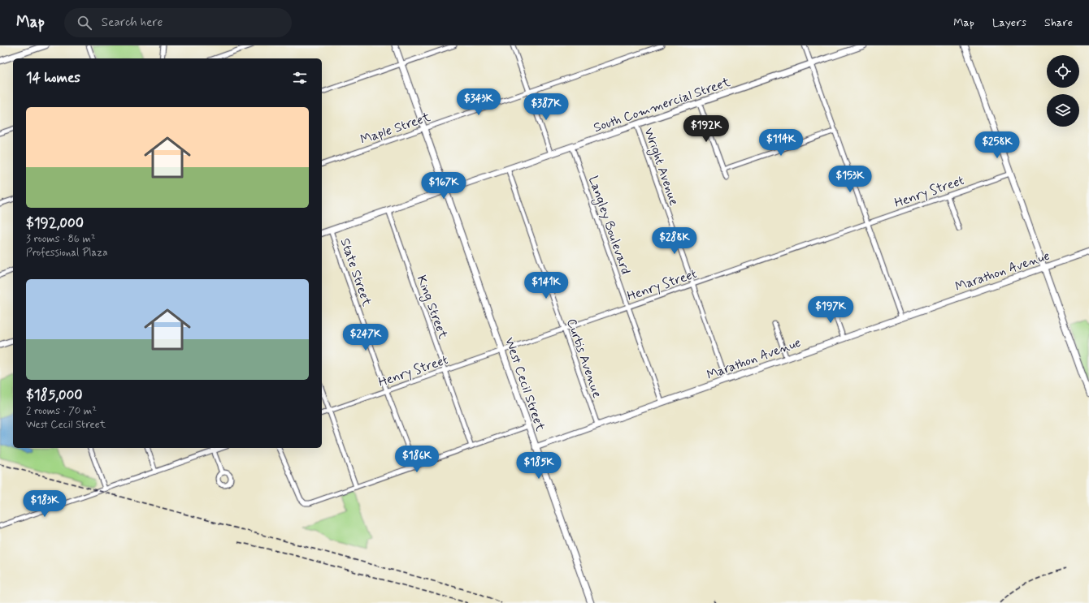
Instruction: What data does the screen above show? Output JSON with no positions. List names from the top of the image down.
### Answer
{
  "streets": {
    "main road": ["South Commercial Street", "Marathon Avenue", "West Cecil Street"],
    "street": [
      "Maple Street",
      "Wright Avenue",
      "Henry Street",
      "Langley Boulevard",
      "State Street",
      "King Street",
      "Curtis Avenue"
    ]
  },
  "crossings": [
    ["South Commercial Street", "Wright Avenue"],
    ["South Commercial Street", "Langley Boulevard"],
    ["South Commercial Street", "State Street"],
    ["South Commercial Street", "King Street"],
    ["South Commercial Street", "Curtis Avenue"],
    ["South Commercial Street", "West Cecil Street"],
    ["Maple Street", "West Cecil Street"],
    ["Wright Avenue", "Henry Street"],
    ["Wright Avenue", "Marathon Avenue"],
    ["Henry Street", "Langley Boulevard"],
    ["Henry Street", "State Street"],
    ["Henry Street", "King Street"],
    ["Henry Street", "Curtis Avenue"],
    ["Henry Street", "West Cecil Street"],
    ["Langley Boulevard", "Marathon Avenue"],
    ["Marathon Avenue", "Curtis Avenue"],
    ["Marathon Avenue", "West Cecil Street"]
  ],
  "page": {
    "header": "Map",
    "search": "Search here",
    "nav": ["Map", "Layers", "Share"],
    "heading": "14 homes",
    "price": [
      "$343K",
      "$387K",
      "$192K",
      "$114K",
      "$258K",
      "$153K",
      "$167K",
      "$288K",
      "$141K",
      "$197K",
      "$247K",
      "$186K",
      "$185K",
      "$183K"
    ],
    "list": [
      {
        "name": "$192,000",
        "note": "3 rooms · 86 m² · Professional Plaza"
      },
      {
        "name": "$185,000",
        "note": "2 rooms · 70 m² · West Cecil Street"
      }
    ]
  }
}
